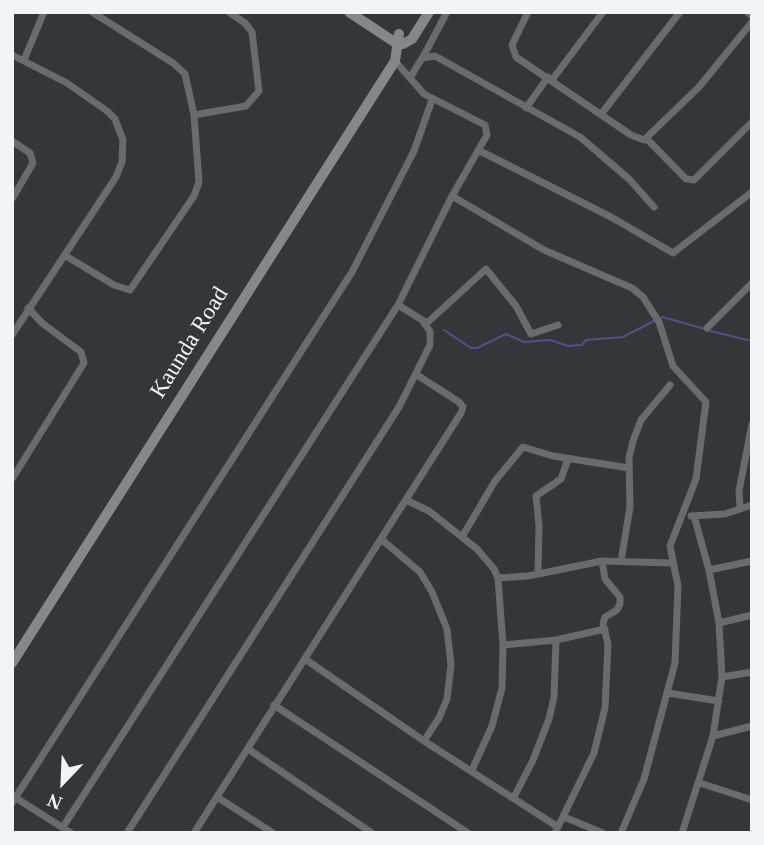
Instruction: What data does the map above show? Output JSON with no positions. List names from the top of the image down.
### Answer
{
  "streets": {
    "street": ["Kaunda Road"]
  },
  "north": "bottom left"
}
